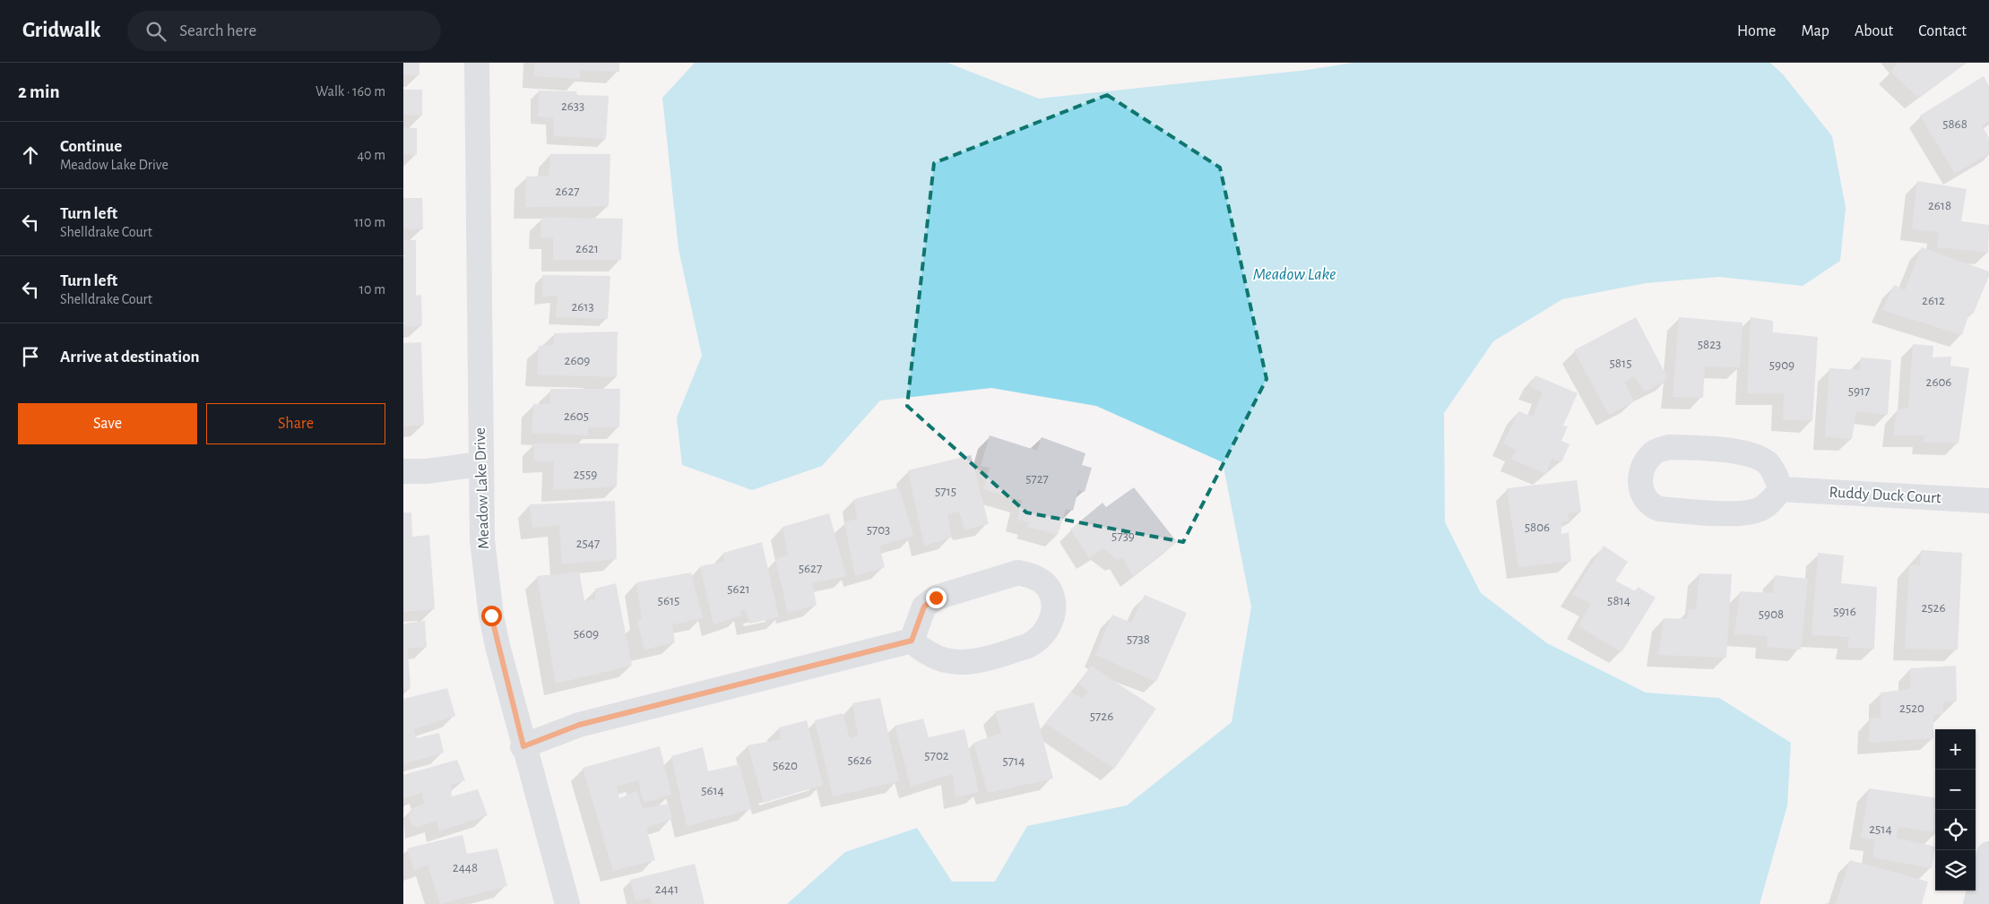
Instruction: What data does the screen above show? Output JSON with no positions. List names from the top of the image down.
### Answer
{
  "streets": {
    "street": ["Meadow Lake Drive", "Ruddy Duck Court"]
  },
  "water": ["Meadow Lake"],
  "house_numbers": [
    "2633",
    "5868",
    "2627",
    "2618",
    "2621",
    "2612",
    "2613",
    "5823",
    "2609",
    "5815",
    "5909",
    "2606",
    "5917",
    "2605",
    "2559",
    "5727",
    "5715",
    "5806",
    "5703",
    "5739",
    "2547",
    "5627",
    "5621",
    "5615",
    "5814",
    "2526",
    "5916",
    "5908",
    "5609",
    "5738",
    "2520",
    "5726",
    "5702",
    "5626",
    "5714",
    "5620",
    "5614",
    "2514",
    "2448",
    "2441"
  ],
  "page": {
    "header": "Gridwalk",
    "search": "Search here",
    "nav": [
      "Home",
      "Map",
      "About",
      "Contact"
    ],
    "heading": ["2 min", "Walk · 160 m"],
    "list": [
      ["Continue", "Meadow Lake Drive", "40 m"],
      ["Turn left", "Shelldrake Court", "110 m"],
      ["Turn left", "Shelldrake Court", "10 m"],
      "Arrive at destination"
    ],
    "buttons": ["Save", "Share"],
    "map_buttons": ["+", "−"]
  }
}
